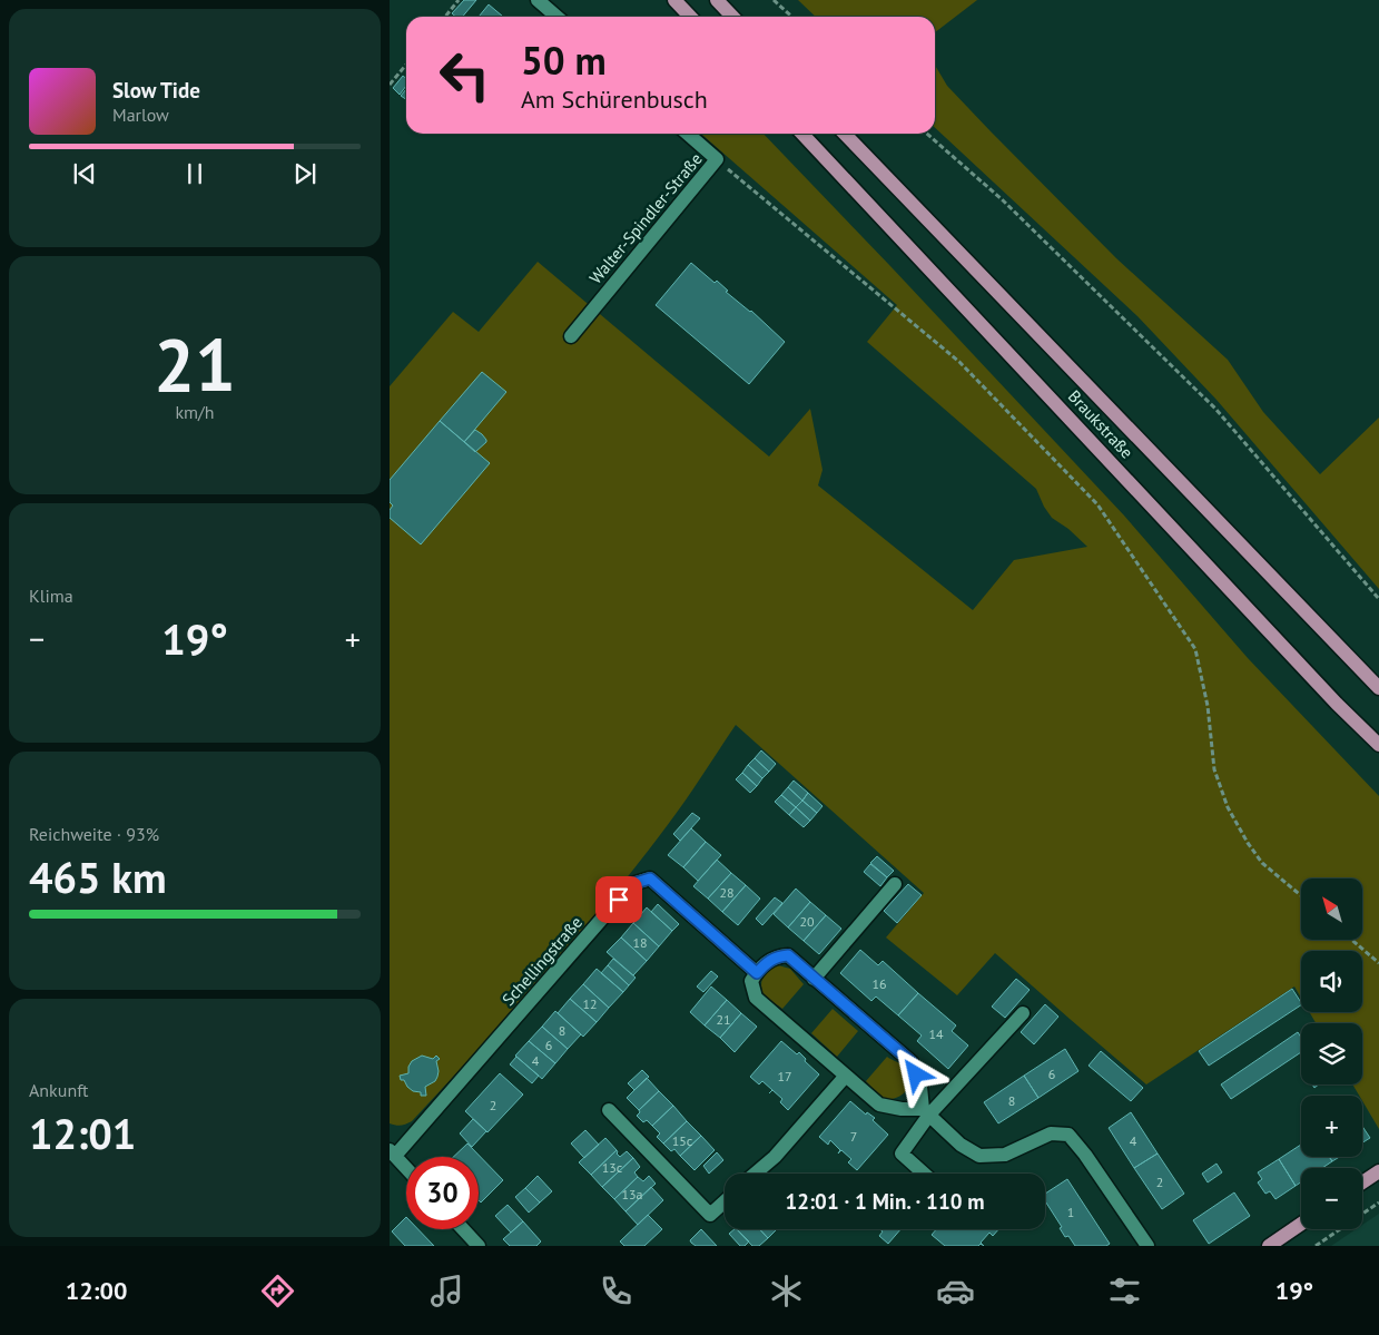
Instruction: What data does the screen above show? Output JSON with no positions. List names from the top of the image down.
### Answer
{
  "streets": {
    "main road": ["Braukstraße"],
    "street": ["Walter-Spindler-Straße", "Schellingstraße"]
  },
  "house_numbers": [
    "28",
    "20",
    "18",
    "16",
    "12",
    "21",
    "8",
    "14",
    "6",
    "4",
    "6",
    "17",
    "8",
    "2",
    "7",
    "15c",
    "4",
    "13c",
    "2",
    "13a",
    "1"
  ],
  "north": "top left",
  "page": {
    "turn": ["50 m", "Am Schürenbusch"],
    "song": ["Slow Tide", "Marlow"],
    "tile": [
      ["21", "km/h"],
      "Klima",
      ["Reichweite · 93%", "465 km"],
      ["Ankunft", "12:01"]
    ],
    "heat": ["−", "19°", "+"],
    "map_buttons": ["+", "−"],
    "limit": "30",
    "trip": "12:01 · 1 Min. · 110 m",
    "tabs": ["12:00", "19°"]
  }
}
